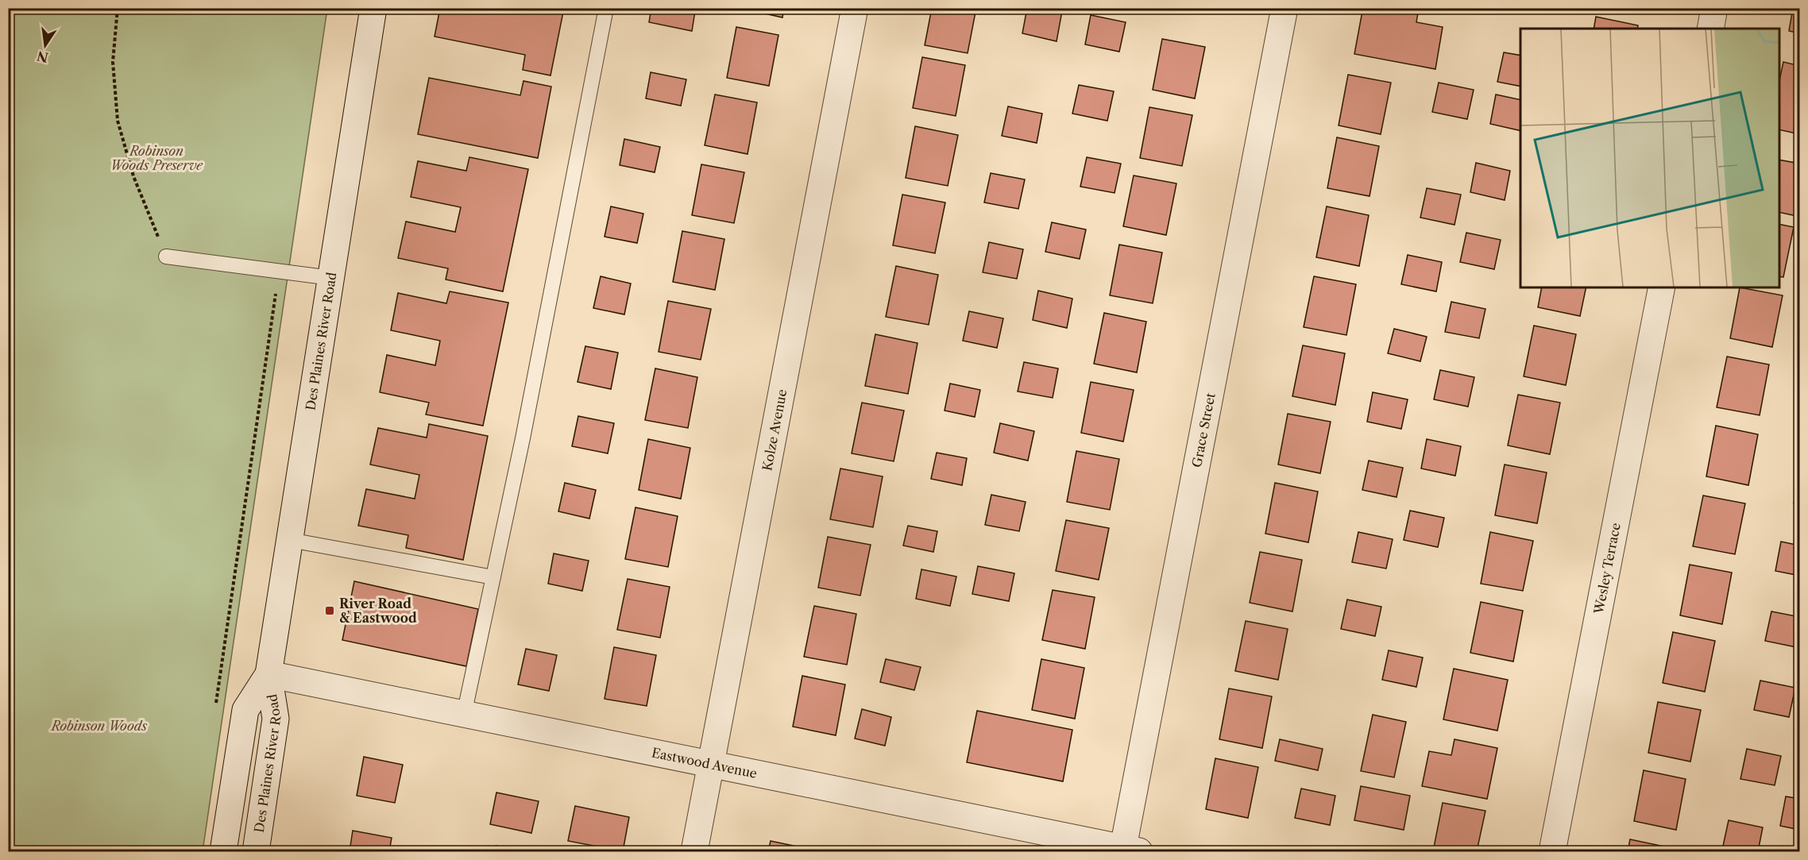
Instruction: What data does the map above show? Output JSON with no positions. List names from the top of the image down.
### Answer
{
  "streets": {
    "street": [
      "Des Plaines River Road",
      "Kolze Avenue",
      "Grace Street",
      "Wesley Terrace",
      "Eastwood Avenue"
    ]
  },
  "crossings": [
    ["Des Plaines River Road", "Eastwood Avenue"],
    ["Kolze Avenue", "Eastwood Avenue"],
    ["Grace Street", "Eastwood Avenue"]
  ],
  "parks": ["Robinson Woods Preserve", "Robinson Woods"],
  "places": {
    "transit": ["River Road & Eastwood"]
  },
  "north": "bottom"
}
